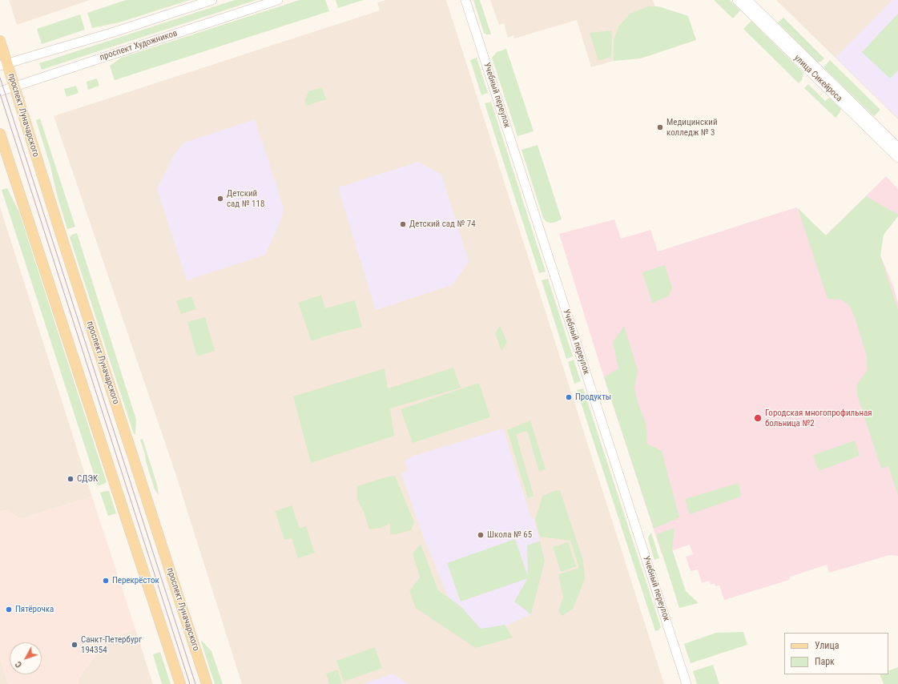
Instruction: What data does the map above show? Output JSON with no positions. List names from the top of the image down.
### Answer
{
  "streets": {
    "main road": ["проспект Луначарского"],
    "street": ["проспект Художников", "улица Сикейроса", "Учебный переулок"]
  },
  "crossings": [
    ["проспект Художников", "проспект Луначарского"]
  ],
  "places": [
    "Медицинский колледж № 3",
    "Детский сад № 118",
    "Детский сад № 74",
    "Продукты",
    "Городская многопрофильная больница №2",
    "СДЭК",
    "Школа № 65",
    "Перекрёсток",
    "Пятёрочка",
    "Санкт-Петербург 194354"
  ],
  "legend": ["Улица", "Парк"],
  "north": "bottom left"
}
